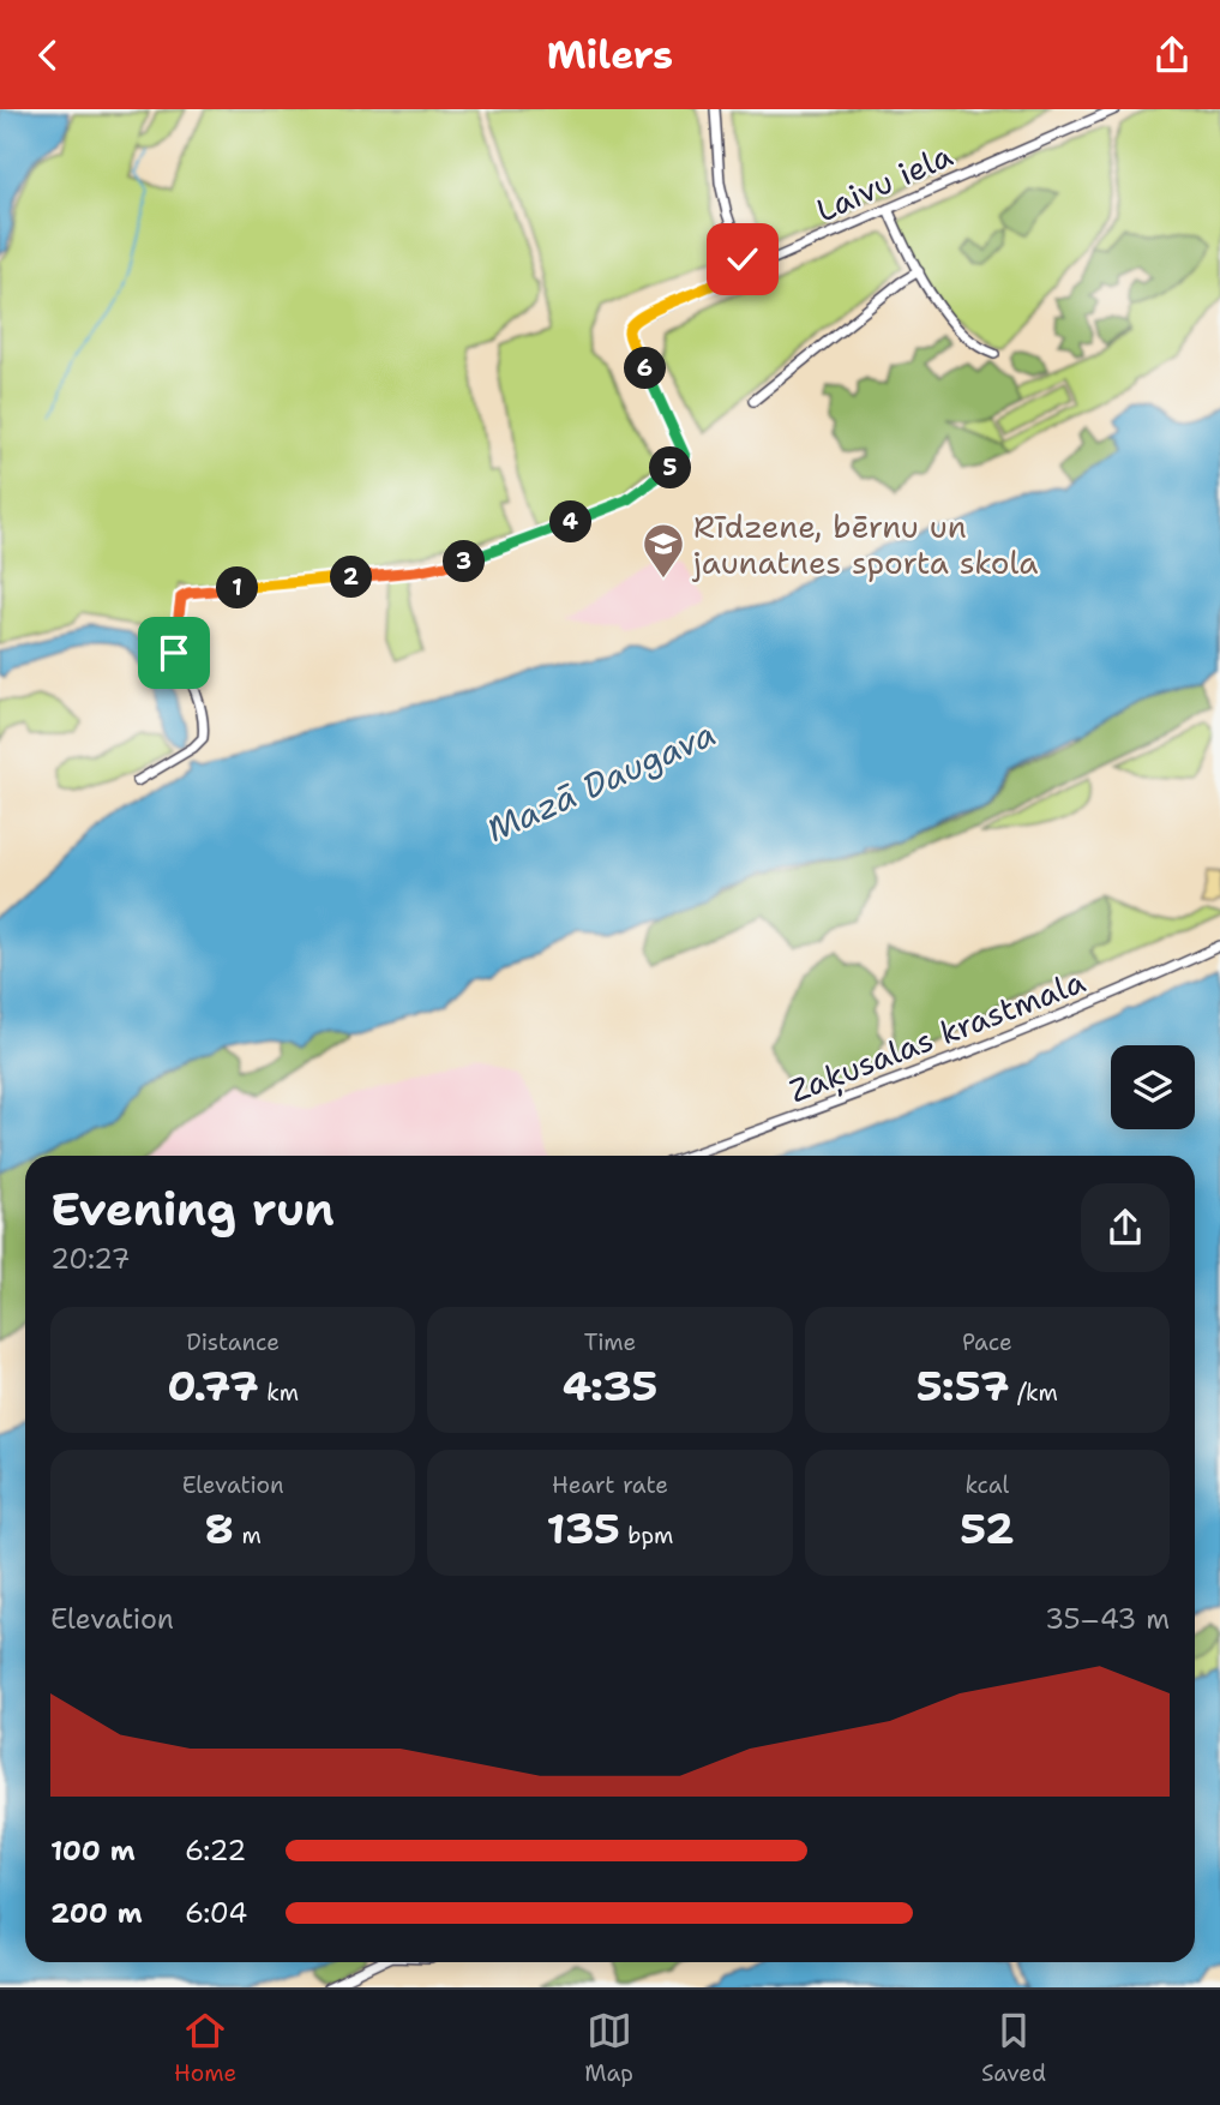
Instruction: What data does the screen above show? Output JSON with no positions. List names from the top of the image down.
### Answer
{
  "streets": {
    "street": ["Laivu iela", "Zaķusalas krastmala"]
  },
  "water": ["Mazā Daugava"],
  "places": {
    "school or university": ["Rīdzene, bērnu un jaunatnes sporta skola"]
  },
  "page": {
    "header": "Milers",
    "pins": [
      "6",
      "5",
      "4",
      "3",
      "2",
      "1"
    ],
    "heading": ["Evening run", "20:27"],
    "stats": [
      ["Distance", "0.77 km"],
      ["Time", "4:35"],
      ["Pace", "5:57 /km"],
      ["Elevation", "8 m"],
      ["Heart rate", "135 bpm"],
      ["kcal", "52"]
    ],
    "chart": ["Elevation", "35–43 m"],
    "list": [
      {
        "name": "100 m",
        "note": "6:22"
      },
      {
        "name": "200 m",
        "note": "6:04"
      }
    ],
    "tabs": ["Home", "Map", "Saved"]
  }
}
